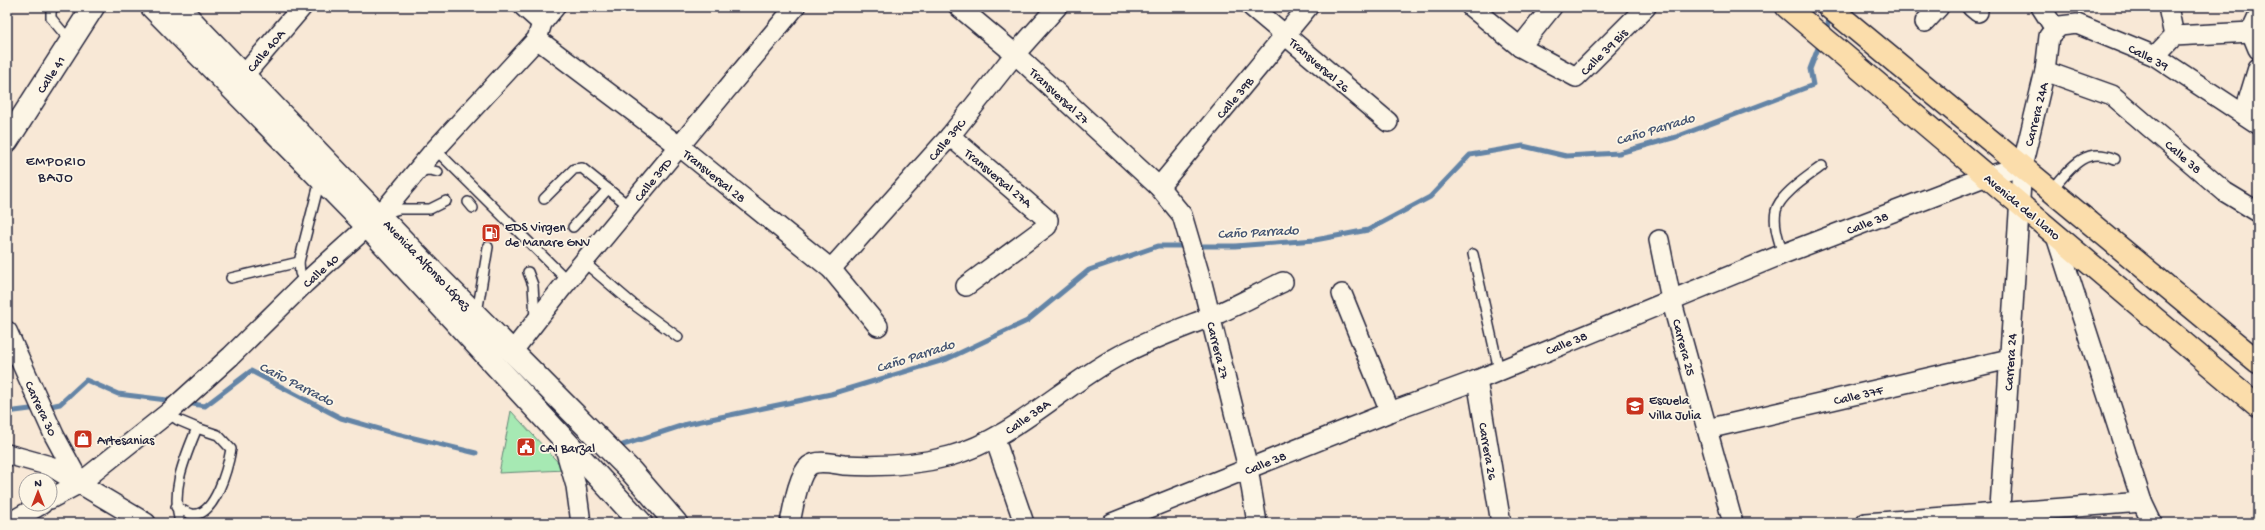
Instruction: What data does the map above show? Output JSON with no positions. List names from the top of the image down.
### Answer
{
  "streets": {
    "highway": ["Avenida del Llano"],
    "street": [
      "Calle 40A",
      "Calle 39 Bis",
      "Calle 39",
      "Transversal 26",
      "Calle 41",
      "Transversal 27",
      "Calle 39B",
      "Carrera 24A",
      "Calle 39C",
      "Calle 38",
      "Transversal 28",
      "Transversal 27A",
      "Calle 39D",
      "Avenida Alfonso López",
      "Calle 40",
      "Carrera 25",
      "Carrera 27",
      "Carrera 24",
      "Calle 37F",
      "Carrera 30",
      "Calle 38A",
      "Carrera 26"
    ]
  },
  "crossings": [
    ["Calle 40A", "Avenida Alfonso López"],
    ["Calle 39", "Carrera 24A"],
    ["Transversal 26", "Calle 39B"],
    ["Transversal 27", "Calle 39B"],
    ["Transversal 27", "Calle 39C"],
    ["Transversal 27", "Carrera 27"],
    ["Calle 39B", "Carrera 27"],
    ["Carrera 24A", "Calle 38"],
    ["Carrera 24A", "Avenida del Llano"],
    ["Carrera 24A", "Carrera 24"],
    ["Calle 39C", "Transversal 28"],
    ["Calle 39C", "Transversal 27A"],
    ["Calle 38", "Avenida del Llano"],
    ["Calle 38", "Carrera 25"],
    ["Calle 38", "Carrera 27"],
    ["Calle 38", "Carrera 26"],
    ["Transversal 28", "Calle 39D"],
    ["Transversal 28", "Calle 40"],
    ["Calle 39D", "Avenida Alfonso López"],
    ["Avenida del Llano", "Carrera 24"],
    ["Avenida Alfonso López", "Calle 40"],
    ["Calle 40", "Carrera 30"],
    ["Carrera 25", "Calle 37F"],
    ["Carrera 27", "Calle 38A"],
    ["Carrera 24", "Calle 37F"]
  ],
  "districts": ["EMPORIO BAJO"],
  "water": ["Caño Parrado"],
  "places": {
    "fuel station": ["EDS Virgen de Manare GNV"],
    "school or university": ["Escuela Villa Julia"],
    "shop": ["Artesanias"],
    "public building": ["CAI Barzal"]
  },
  "north": "top"
}
